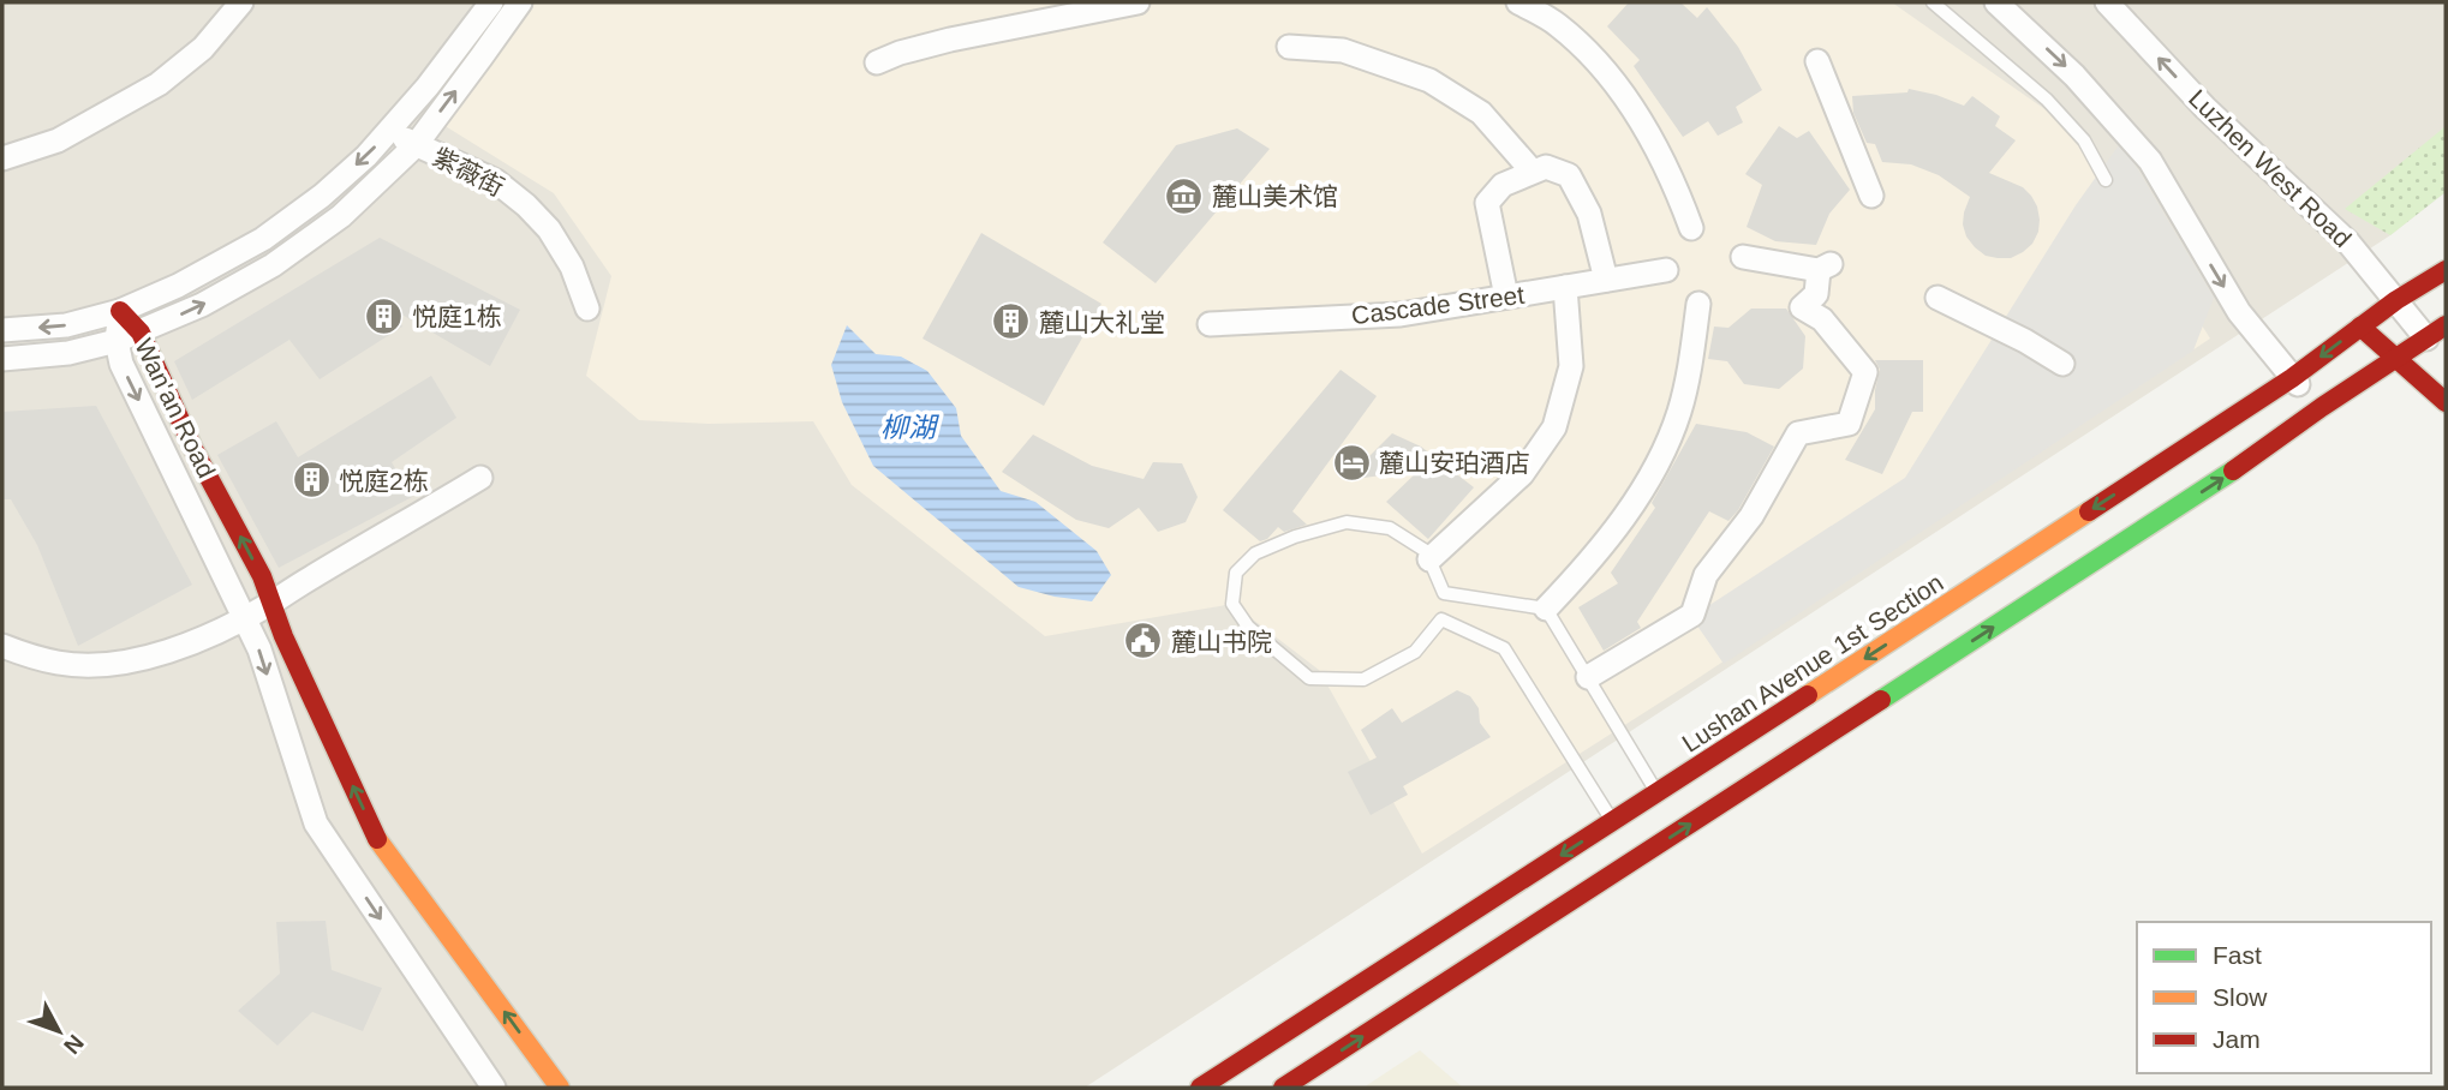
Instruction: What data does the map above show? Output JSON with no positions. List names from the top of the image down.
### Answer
{
  "streets": {
    "main road": ["Wan'an Road", "Lushan Avenue 1st Section"],
    "street": ["Luzhen West Road", "紫薇街", "Cascade Street"]
  },
  "crossings": [
    ["Luzhen West Road", "Lushan Avenue 1st Section"]
  ],
  "water": ["柳湖"],
  "places": {
    "museum": ["麓山美术馆"],
    "building": ["悦庭1栋", "麓山大礼堂", "悦庭2栋"],
    "hotel": ["麓山安珀酒店"],
    "public building": ["麓山书院"]
  },
  "legend": ["Fast", "Slow", "Jam"],
  "north": "bottom right"
}
